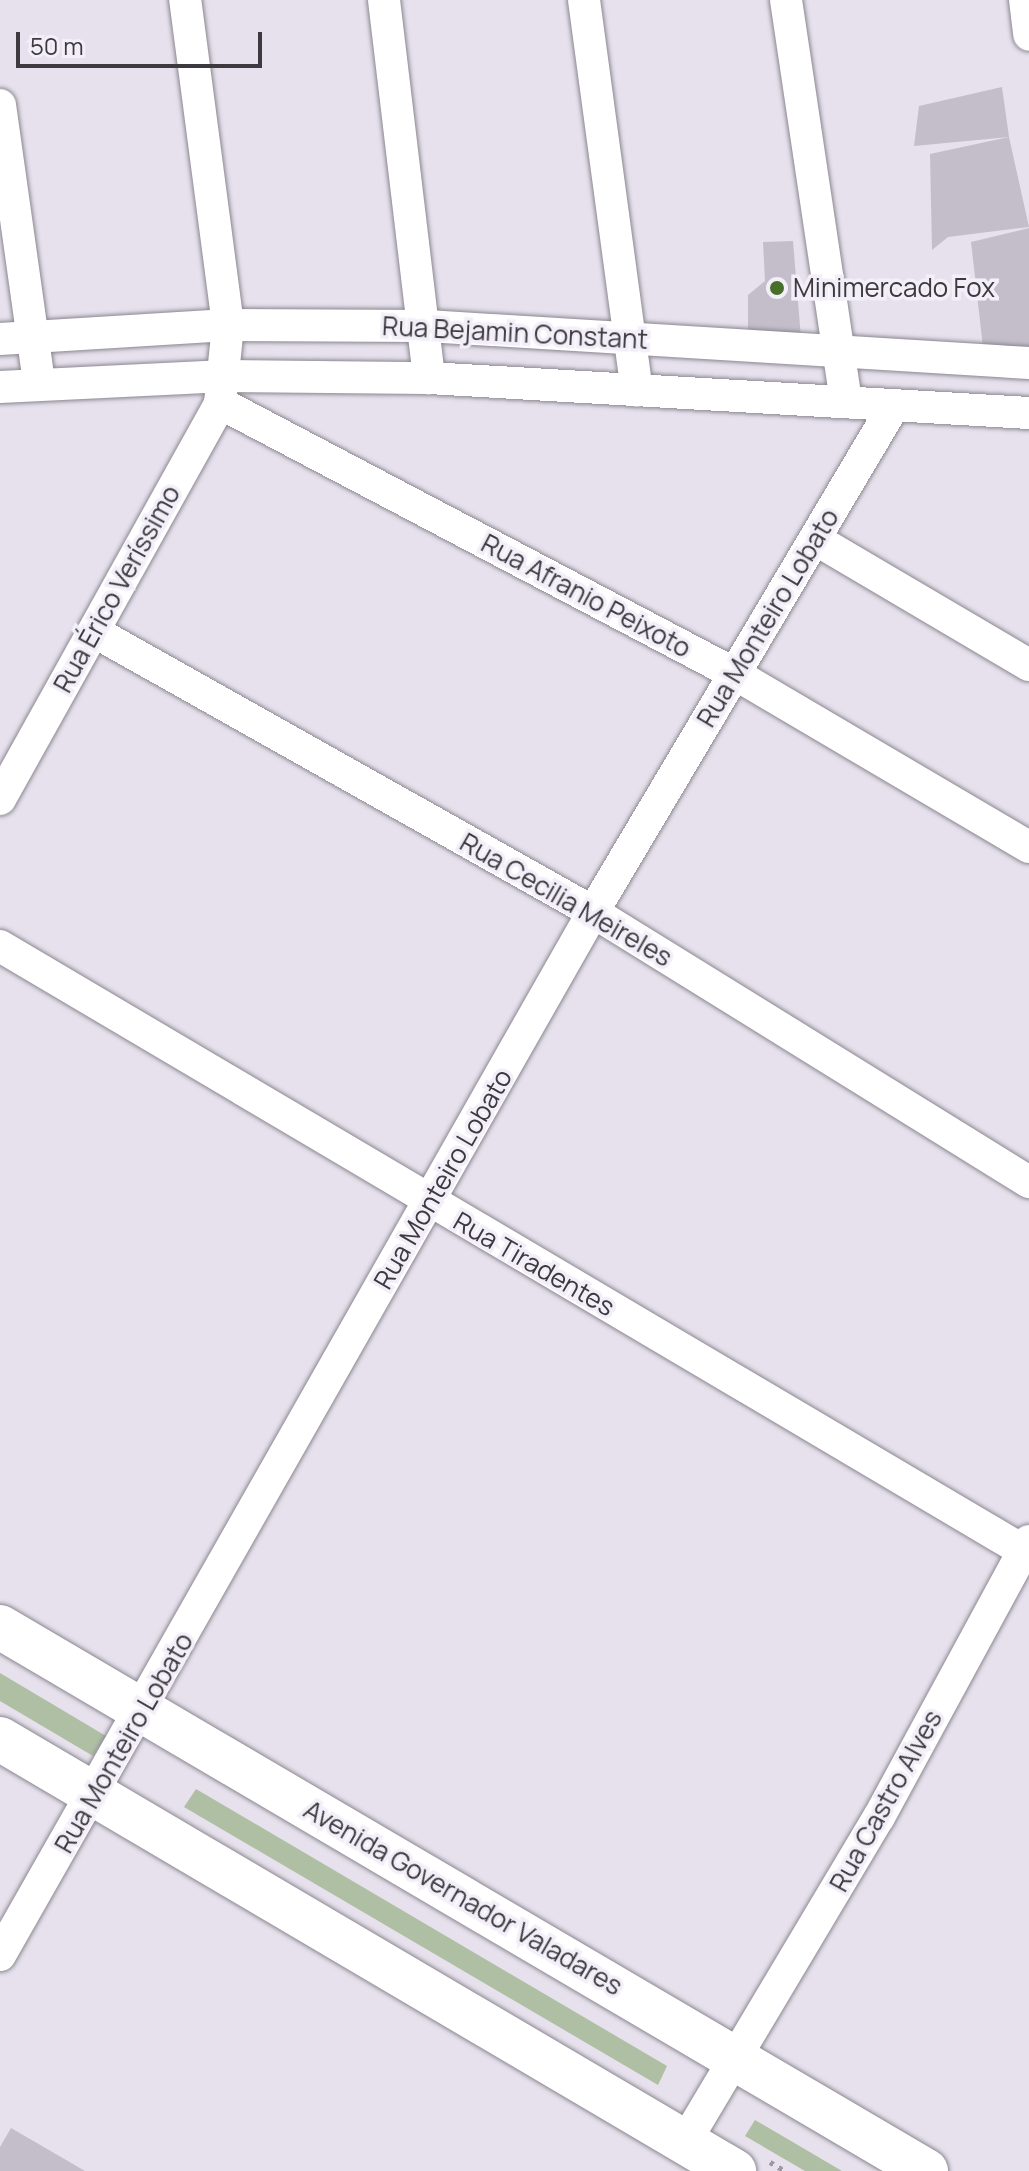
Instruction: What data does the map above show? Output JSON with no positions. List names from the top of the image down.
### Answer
{
  "streets": {
    "main road": ["Avenida Governador Valadares"],
    "street": [
      "Rua Bejamin Constant",
      "Rua Érico Veríssimo",
      "Rua Afranio Peixoto",
      "Rua Monteiro Lobato",
      "Rua Cecilia Meireles",
      "Rua Tiradentes",
      "Rua Castro Alves"
    ]
  },
  "crossings": [
    ["Rua Bejamin Constant", "Rua Érico Veríssimo"],
    ["Rua Bejamin Constant", "Rua Afranio Peixoto"],
    ["Rua Bejamin Constant", "Rua Monteiro Lobato"],
    ["Rua Érico Veríssimo", "Rua Afranio Peixoto"],
    ["Rua Érico Veríssimo", "Rua Cecilia Meireles"],
    ["Rua Afranio Peixoto", "Rua Monteiro Lobato"],
    ["Rua Monteiro Lobato", "Rua Cecilia Meireles"],
    ["Rua Monteiro Lobato", "Rua Tiradentes"],
    ["Rua Monteiro Lobato", "Avenida Governador Valadares"],
    ["Rua Tiradentes", "Rua Castro Alves"],
    ["Rua Castro Alves", "Avenida Governador Valadares"]
  ],
  "places": ["Minimercado Fox"],
  "scale_bar": "50 m"
}
